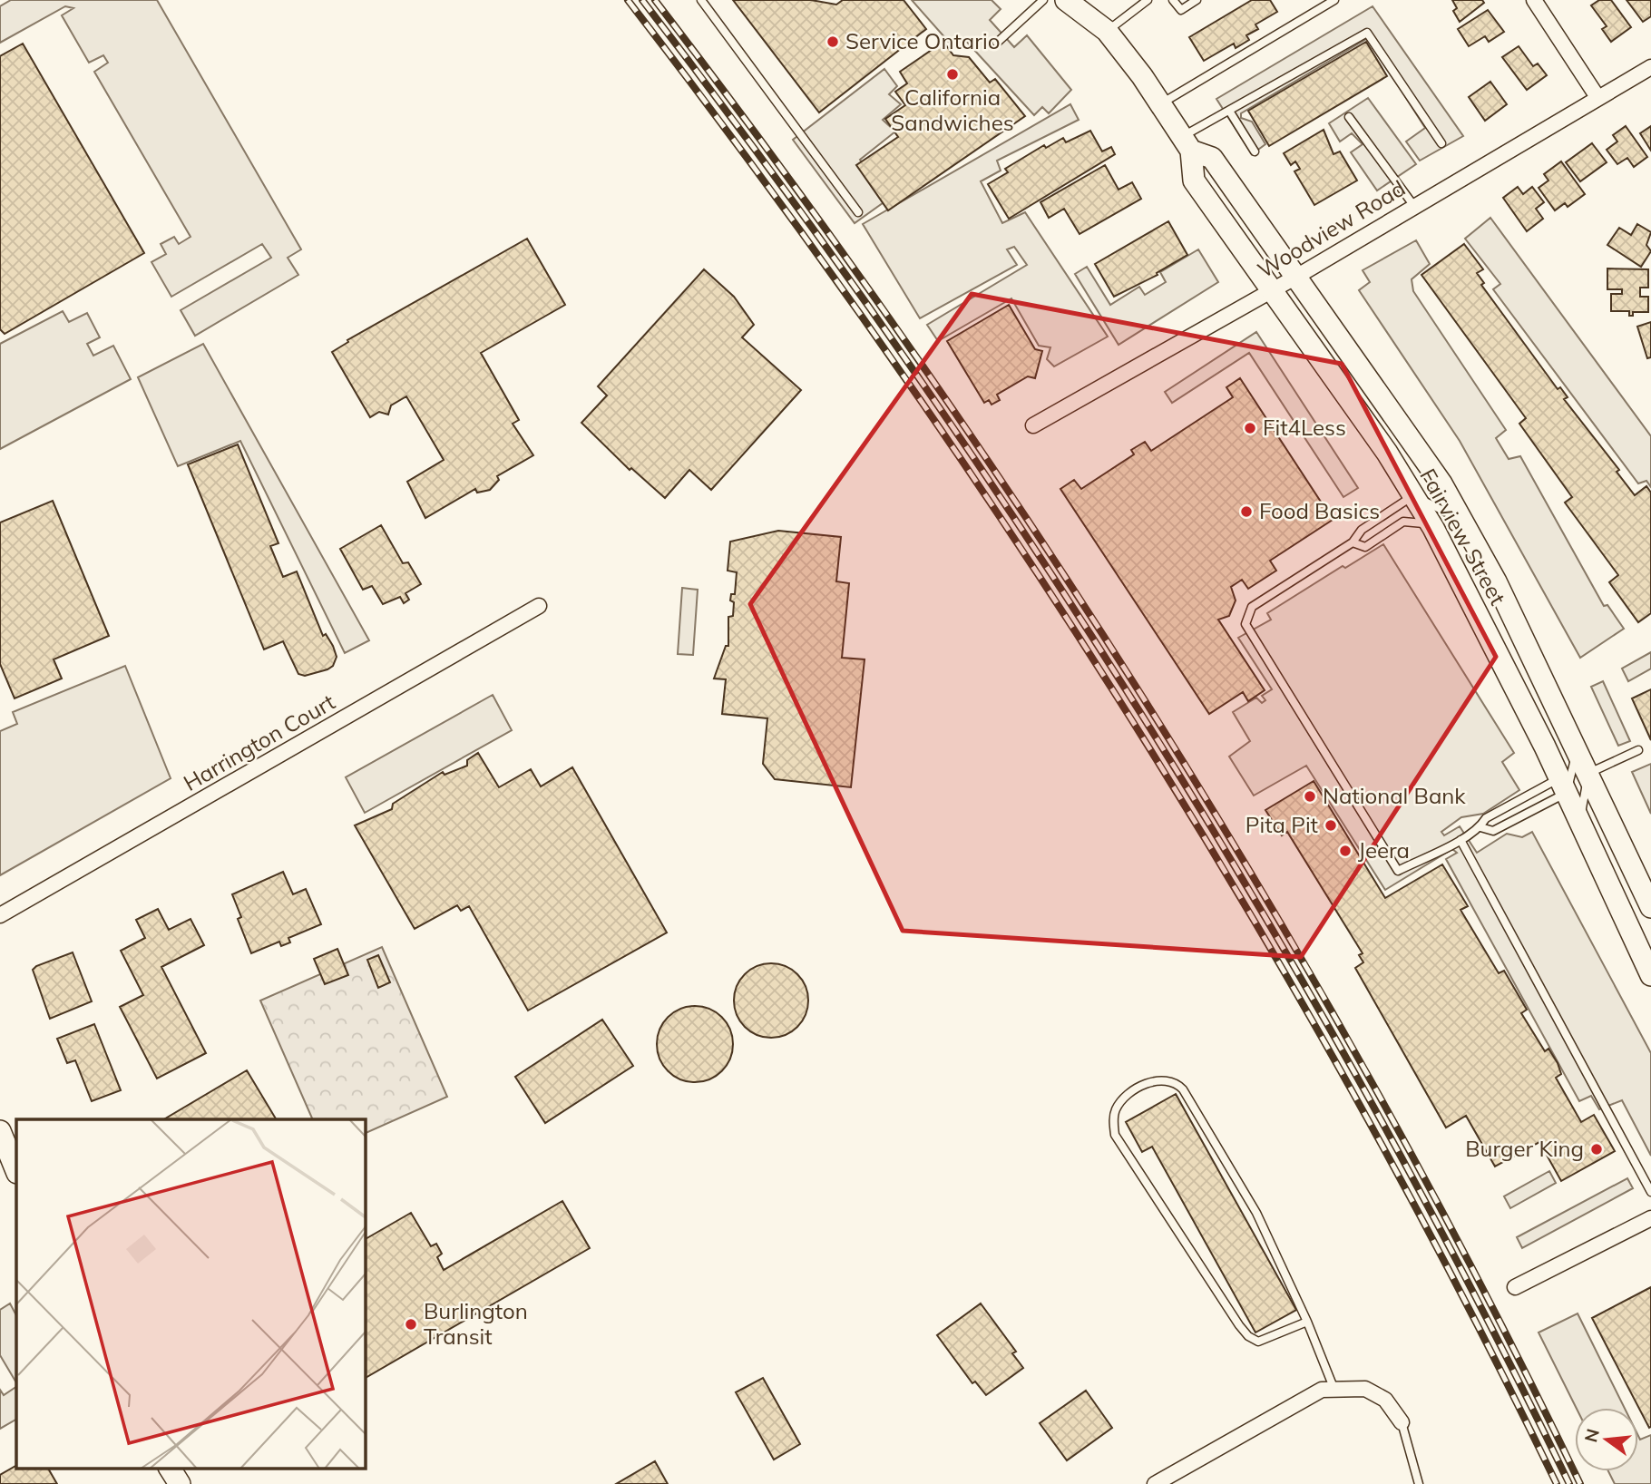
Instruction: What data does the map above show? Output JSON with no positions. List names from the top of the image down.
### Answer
{
  "streets": {
    "main road": ["Fairview Street"],
    "street": ["Woodview Road", "Harrington Court"]
  },
  "crossings": [
    ["Woodview Road", "Fairview Street"]
  ],
  "places": [
    "Service Ontario",
    "California Sandwiches",
    "Fit4Less",
    "Food Basics",
    "National Bank",
    "Pita Pit",
    "Jeera",
    "Burger King",
    "Burlington Transit"
  ],
  "north": "left"
}
